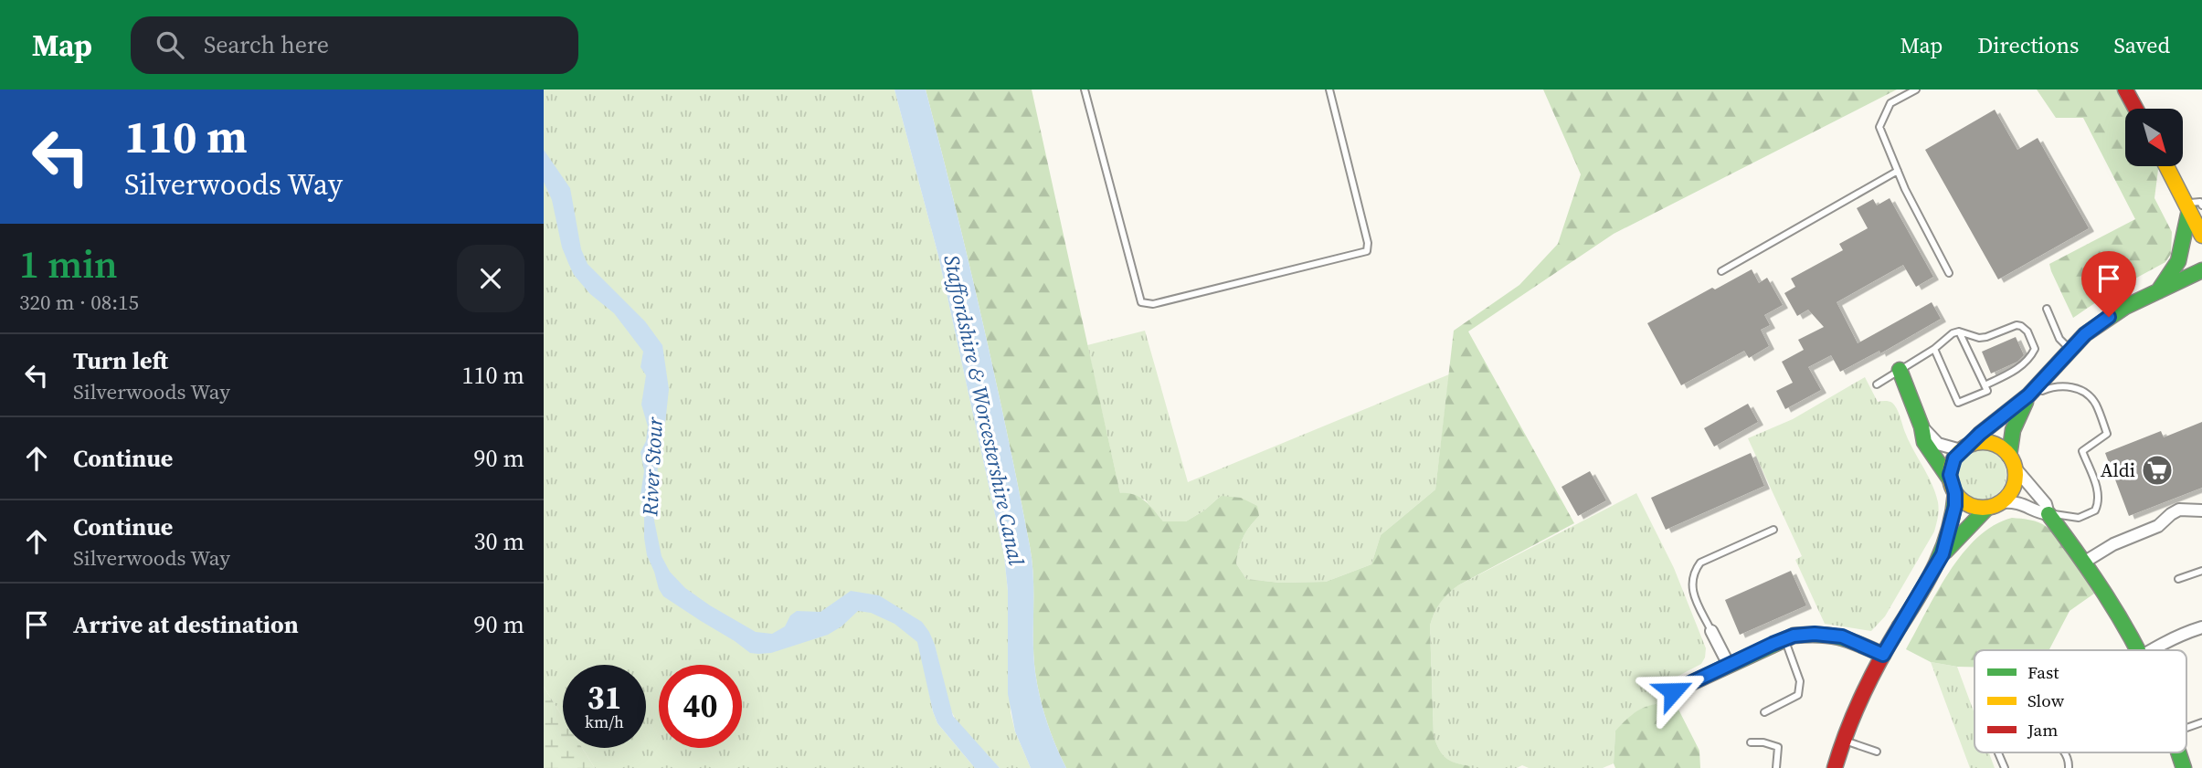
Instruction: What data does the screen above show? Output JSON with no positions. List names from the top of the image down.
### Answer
{
  "water": ["Staffordshire & Worcestershire Canal", "River Stour"],
  "places": {
    "supermarket": ["Aldi"]
  },
  "legend": ["Fast", "Slow", "Jam"],
  "north": "bottom right",
  "page": {
    "header": "Map",
    "search": "Search here",
    "nav": ["Map", "Directions", "Saved"],
    "turn": ["110 m", "Silverwoods Way"],
    "heading": ["1 min", "320 m · 08:15"],
    "list": [
      {
        "name": "Turn left",
        "note": "Silverwoods Way",
        "value": "110 m"
      },
      {
        "name": "Continue",
        "value": "90 m"
      },
      {
        "name": "Continue",
        "note": "Silverwoods Way",
        "value": "30 m"
      },
      {
        "name": "Arrive at destination",
        "value": "90 m"
      }
    ],
    "speed": "31 km/h",
    "limit": "40"
  }
}
